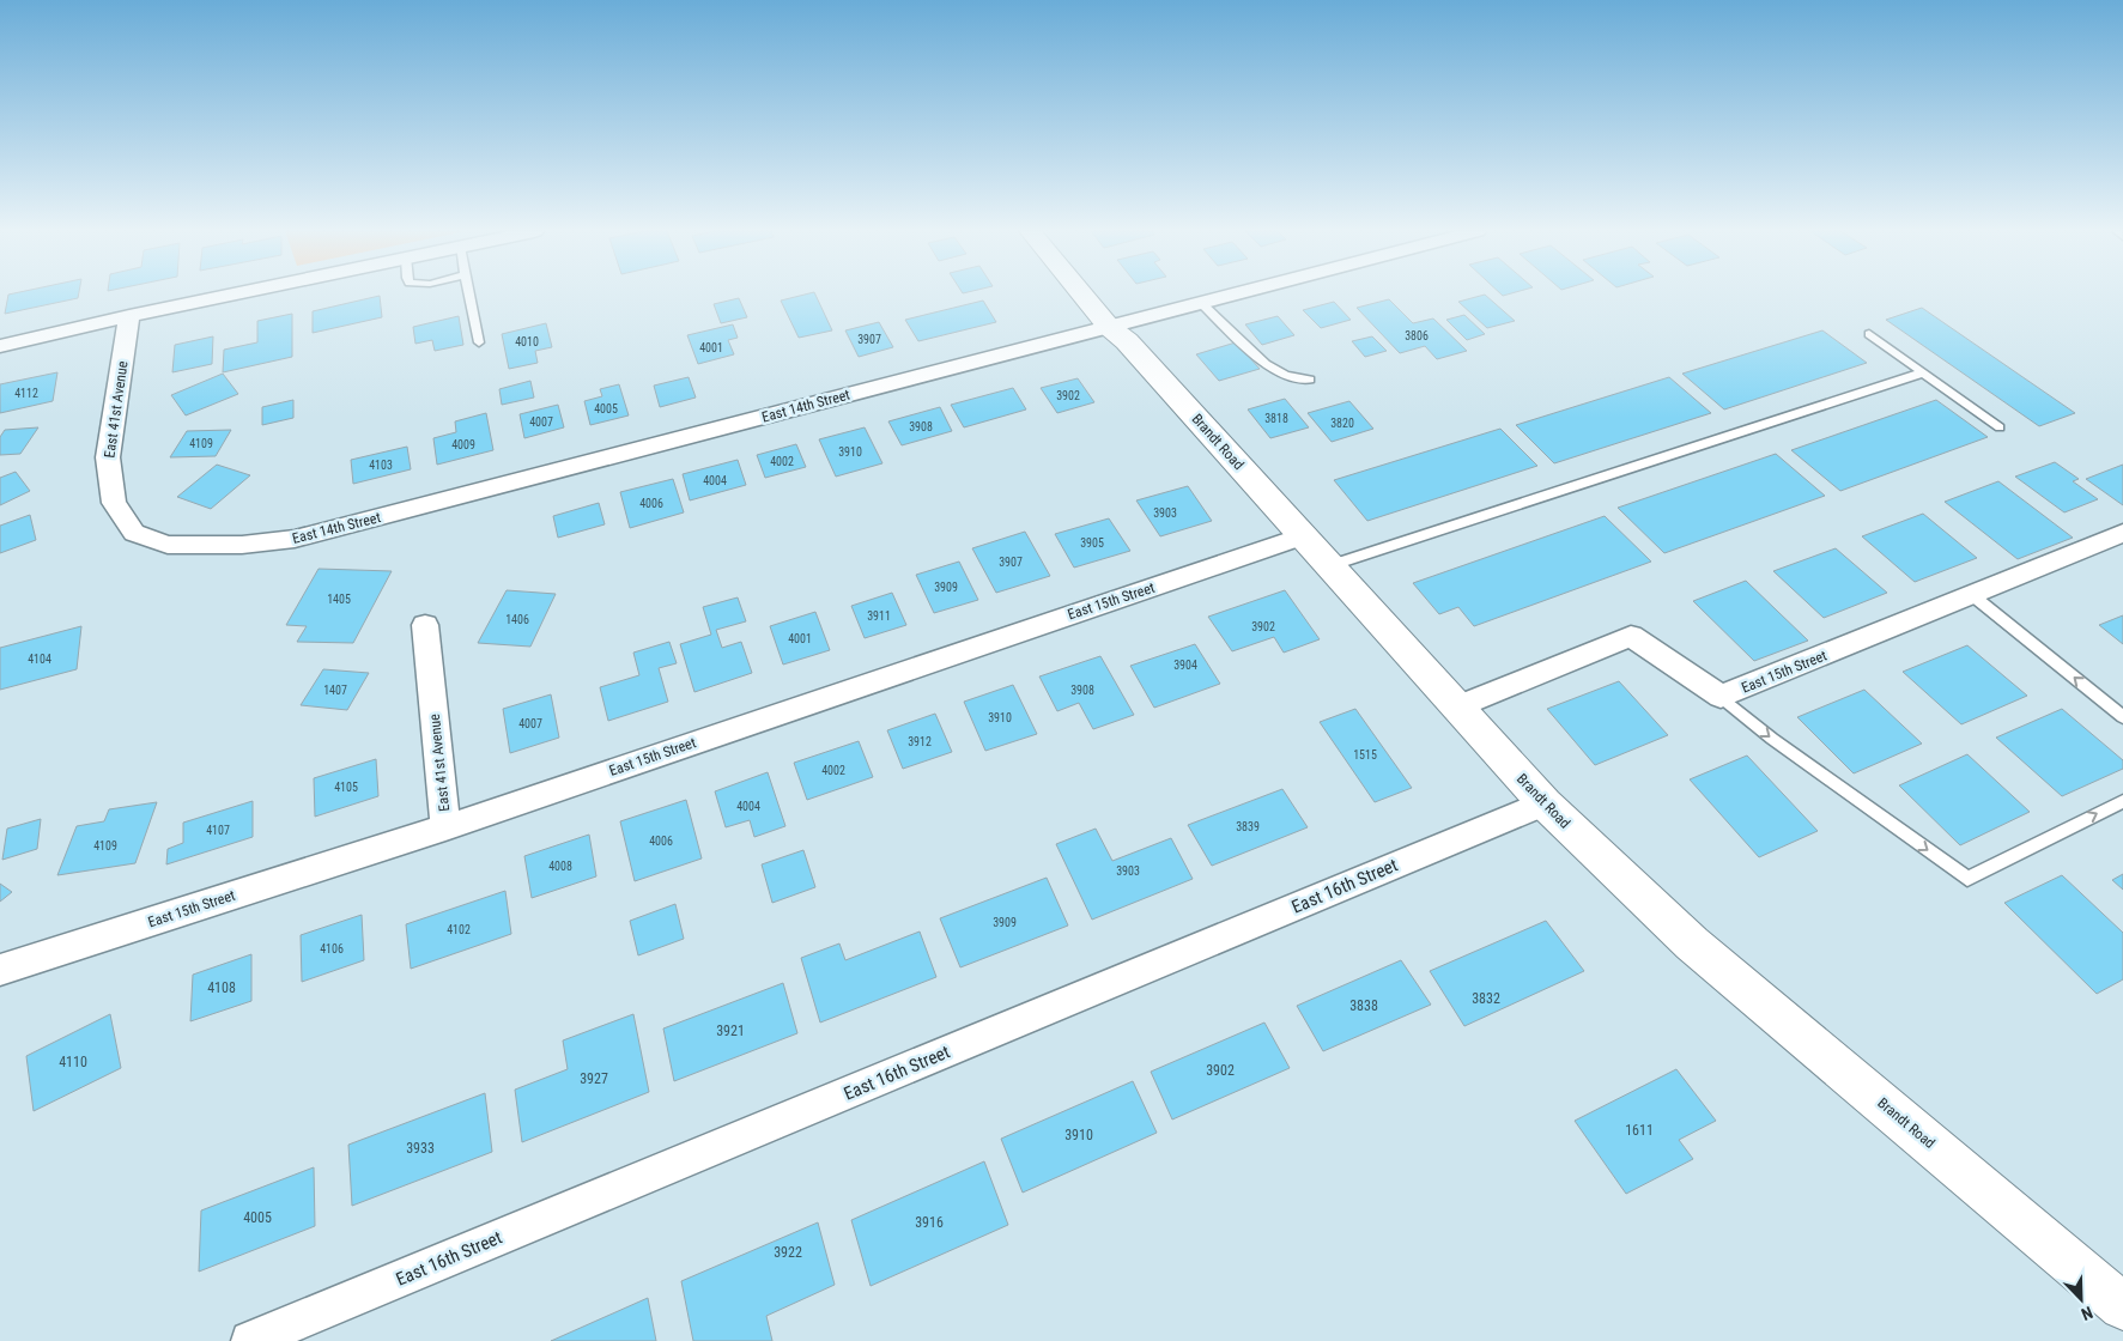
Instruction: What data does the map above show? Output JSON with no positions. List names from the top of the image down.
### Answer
{
  "streets": {
    "street": [
      "East 14th Street",
      "East 41st Avenue",
      "Brandt Road",
      "East 15th Street",
      "East 16th Street"
    ]
  },
  "crossings": [
    ["East 14th Street", "East 41st Avenue"],
    ["East 14th Street", "Brandt Road"],
    ["East 41st Avenue", "East 15th Street"],
    ["Brandt Road", "East 15th Street"],
    ["Brandt Road", "East 16th Street"]
  ],
  "house_numbers": [
    "3806",
    "3907",
    "4010",
    "4001",
    "4112",
    "3902",
    "4005",
    "3818",
    "4007",
    "3820",
    "3908",
    "4109",
    "4009",
    "3910",
    "4002",
    "4103",
    "4004",
    "4006",
    "3903",
    "3905",
    "3907",
    "3909",
    "1405",
    "3911",
    "1406",
    "3902",
    "4001",
    "4104",
    "3904",
    "1407",
    "3908",
    "3910",
    "4007",
    "3912",
    "1515",
    "4002",
    "4105",
    "4004",
    "3839",
    "4107",
    "4006",
    "4109",
    "4008",
    "3903",
    "3909",
    "4102",
    "4106",
    "4108",
    "3832",
    "3838",
    "3921",
    "4110",
    "3902",
    "3927",
    "1611",
    "3910",
    "3933",
    "4005",
    "3916",
    "3922"
  ],
  "north": "bottom right"
}
